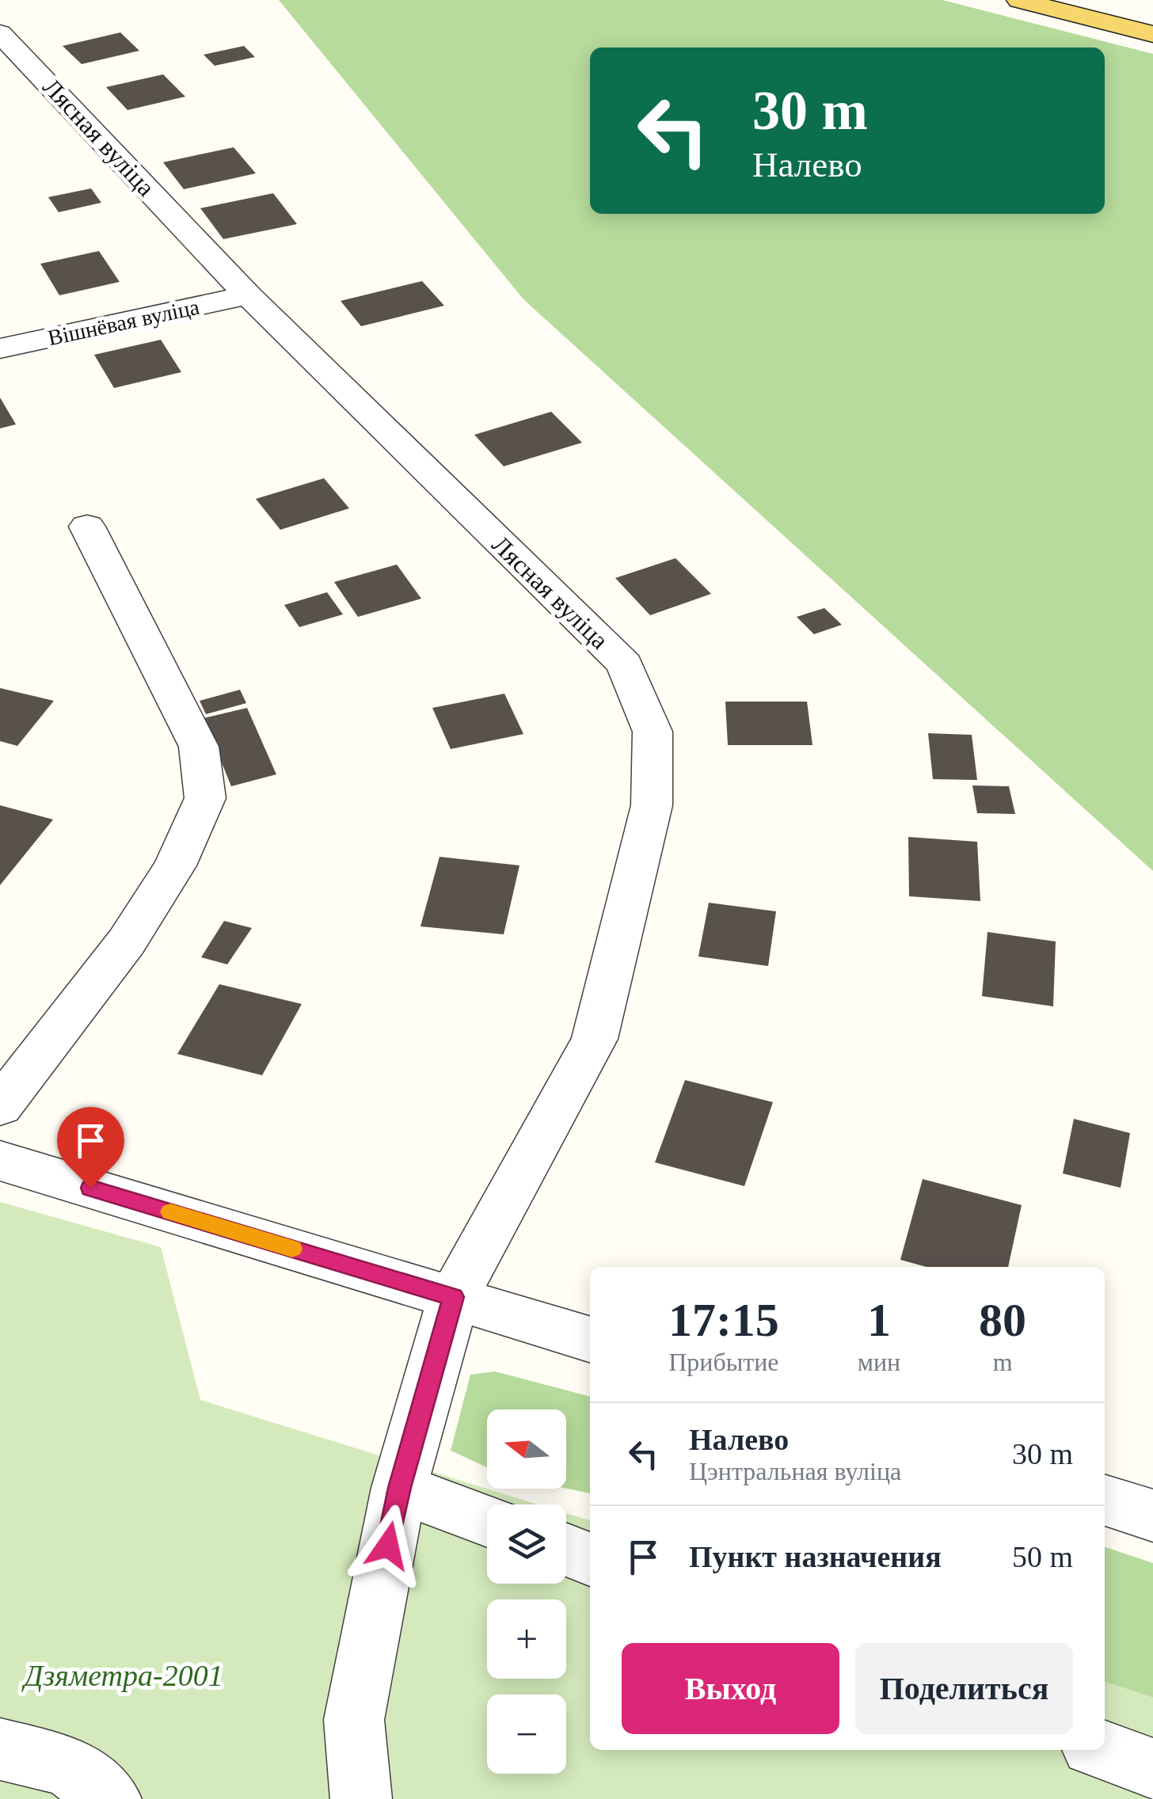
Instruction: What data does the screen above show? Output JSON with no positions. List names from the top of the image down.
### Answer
{
  "streets": {
    "street": ["Лясная вуліца", "Вішнёвая вуліца"]
  },
  "crossings": [
    ["Лясная вуліца", "Вішнёвая вуліца"]
  ],
  "parks": ["Дзяметра-2001"],
  "north": "left",
  "page": {
    "turn": ["30 m", "Налево"],
    "eta": [
      "17:15",
      "Прибытие",
      "1",
      "мин",
      "80",
      "m"
    ],
    "list": [
      {
        "name": "Налево",
        "note": "Цэнтральная вуліца",
        "value": "30 m"
      },
      {
        "name": "Пункт назначения",
        "value": "50 m"
      }
    ],
    "map_buttons": ["+", "−"],
    "buttons": ["Выход", "Поделиться"]
  }
}
